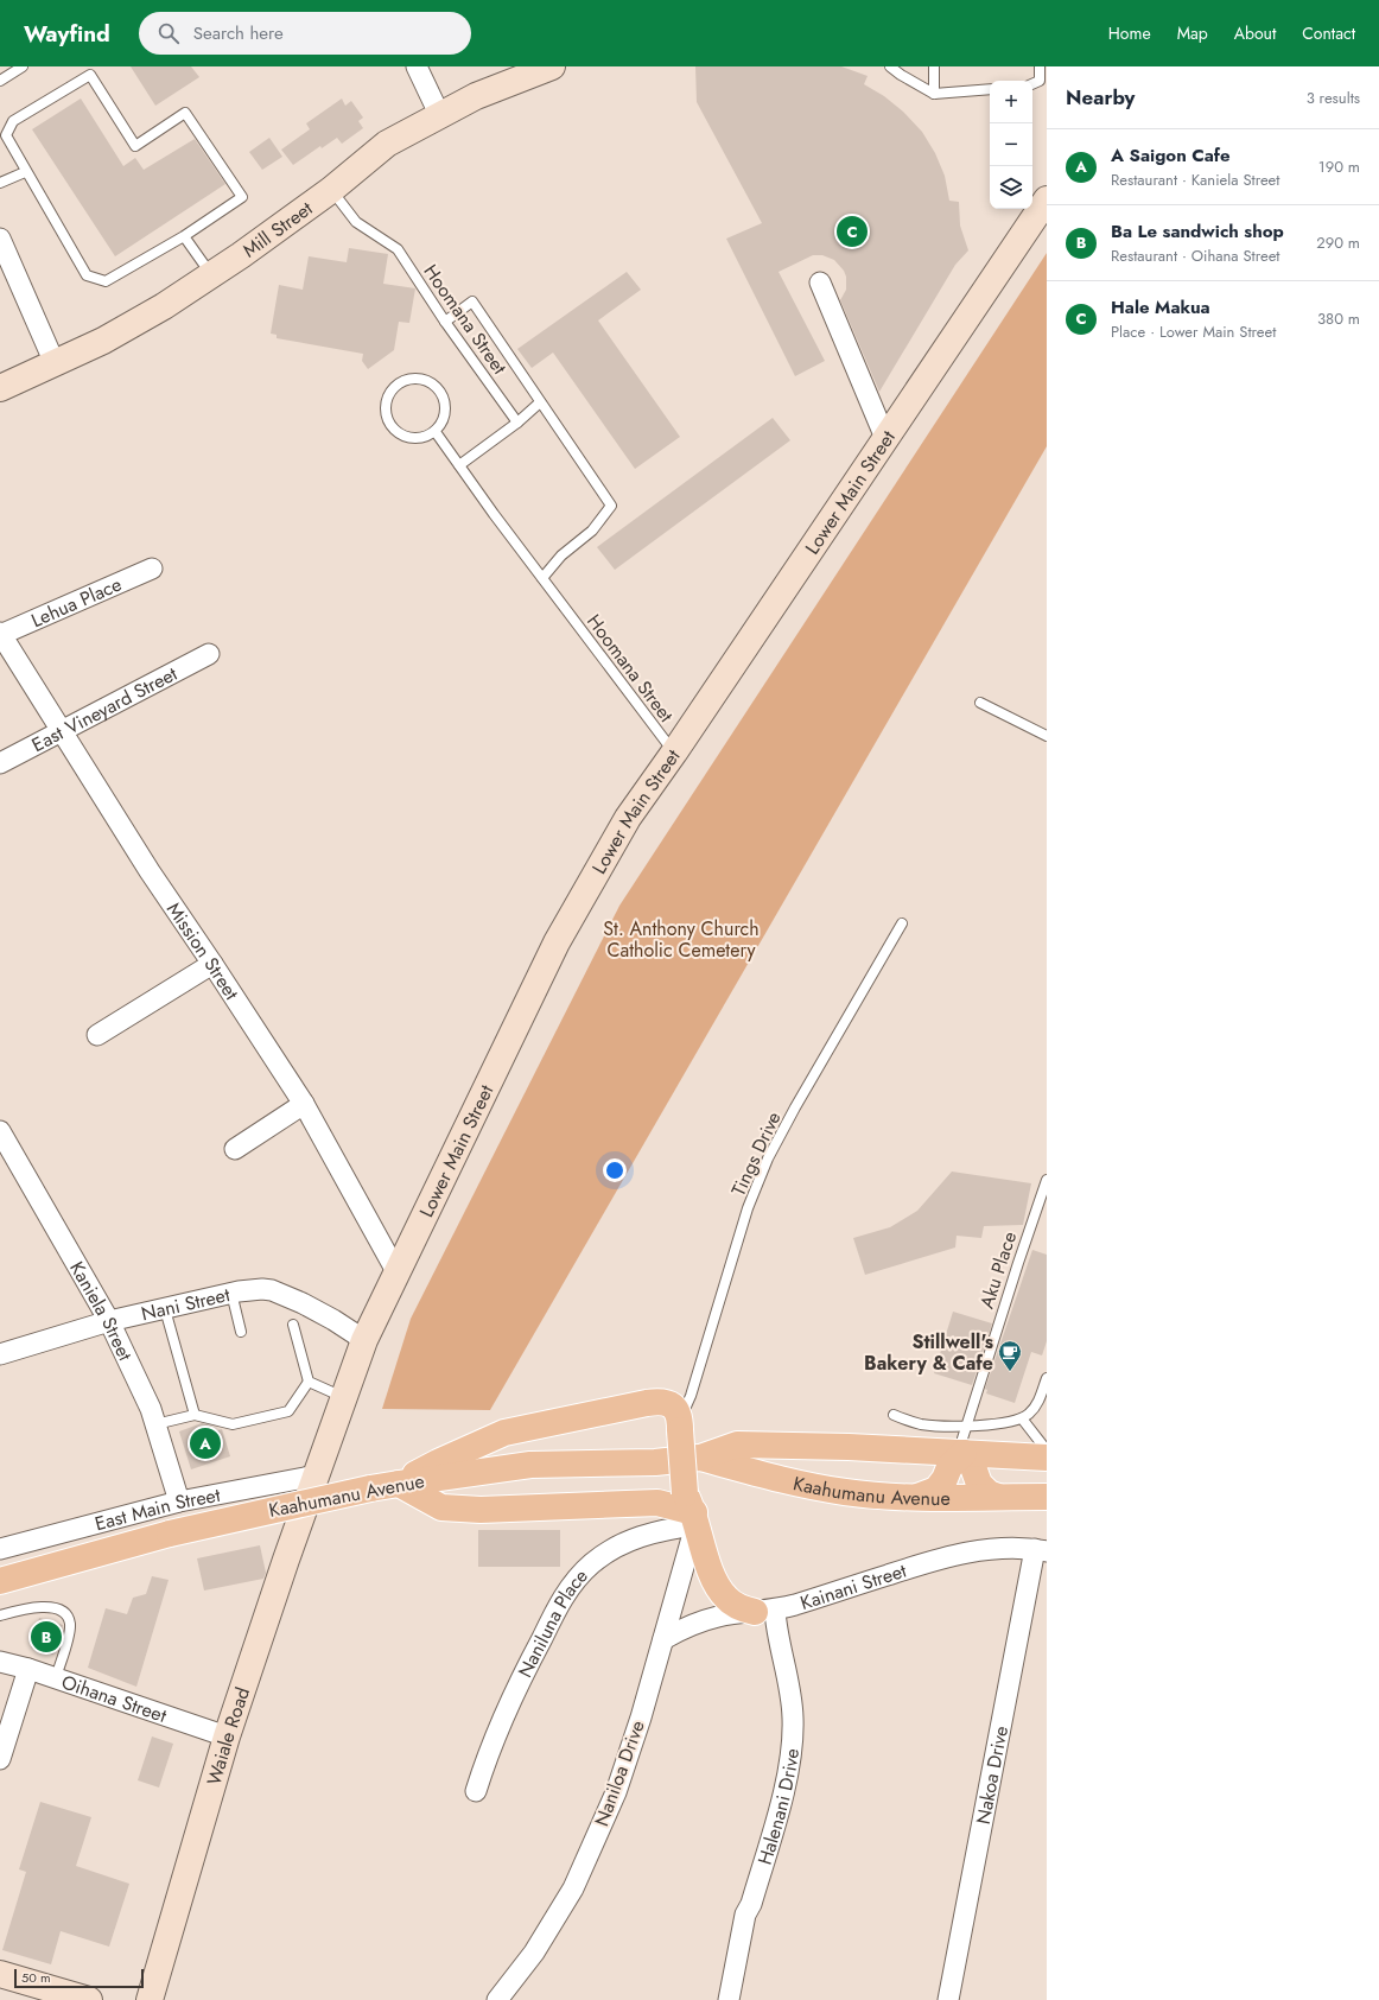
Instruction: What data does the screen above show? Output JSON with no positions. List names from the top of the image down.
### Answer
{
  "streets": {
    "main road": ["Kaahumanu Avenue"],
    "street": [
      "Mill Street",
      "Lower Main Street",
      "Lehua Place",
      "East Vineyard Street",
      "Mission Street",
      "Nani Street",
      "Kaniela Street",
      "East Main Street",
      "Kainani Street",
      "Naniluna Place",
      "Oihana Street",
      "Waiale Road",
      "Naniloa Drive",
      "Nakoa Drive",
      "Halenani Drive"
    ],
    "lane": ["Hoomana Street", "Tings Drive", "Aku Place"]
  },
  "crossings": [
    ["Mill Street", "Hoomana Street"],
    ["Hoomana Street", "Lower Main Street"],
    ["Lower Main Street", "Mission Street"],
    ["Lower Main Street", "Nani Street"],
    ["Lower Main Street", "East Main Street"],
    ["Lower Main Street", "Waiale Road"],
    ["Lehua Place", "Mission Street"],
    ["East Vineyard Street", "Mission Street"],
    ["Aku Place", "Kaahumanu Avenue"],
    ["Nani Street", "Kaniela Street"],
    ["Kaniela Street", "East Main Street"],
    ["East Main Street", "Waiale Road"],
    ["Kainani Street", "Naniloa Drive"],
    ["Kainani Street", "Nakoa Drive"],
    ["Kainani Street", "Halenani Drive"],
    ["Naniluna Place", "Naniloa Drive"],
    ["Oihana Street", "Waiale Road"]
  ],
  "parks": ["St. Anthony Church Catholic Cemetery"],
  "places": {
    "cafe": ["Stillwell's Bakery & Cafe"]
  },
  "scale_bar": "50 m",
  "page": {
    "header": "Wayfind",
    "search": "Search here",
    "nav": [
      "Home",
      "Map",
      "About",
      "Contact"
    ],
    "heading": ["Nearby", "3 results"],
    "map_buttons": ["+", "−"],
    "list": [
      {
        "mark": "A",
        "name": "A Saigon Cafe",
        "note": "Restaurant · Kaniela Street",
        "value": "190 m"
      },
      {
        "mark": "B",
        "name": "Ba Le sandwich shop",
        "note": "Restaurant · Oihana Street",
        "value": "290 m"
      },
      {
        "mark": "C",
        "name": "Hale Makua",
        "note": "Place · Lower Main Street",
        "value": "380 m"
      }
    ],
    "pins": ["C", "A", "B"],
    "scale": "50 m"
  }
}
